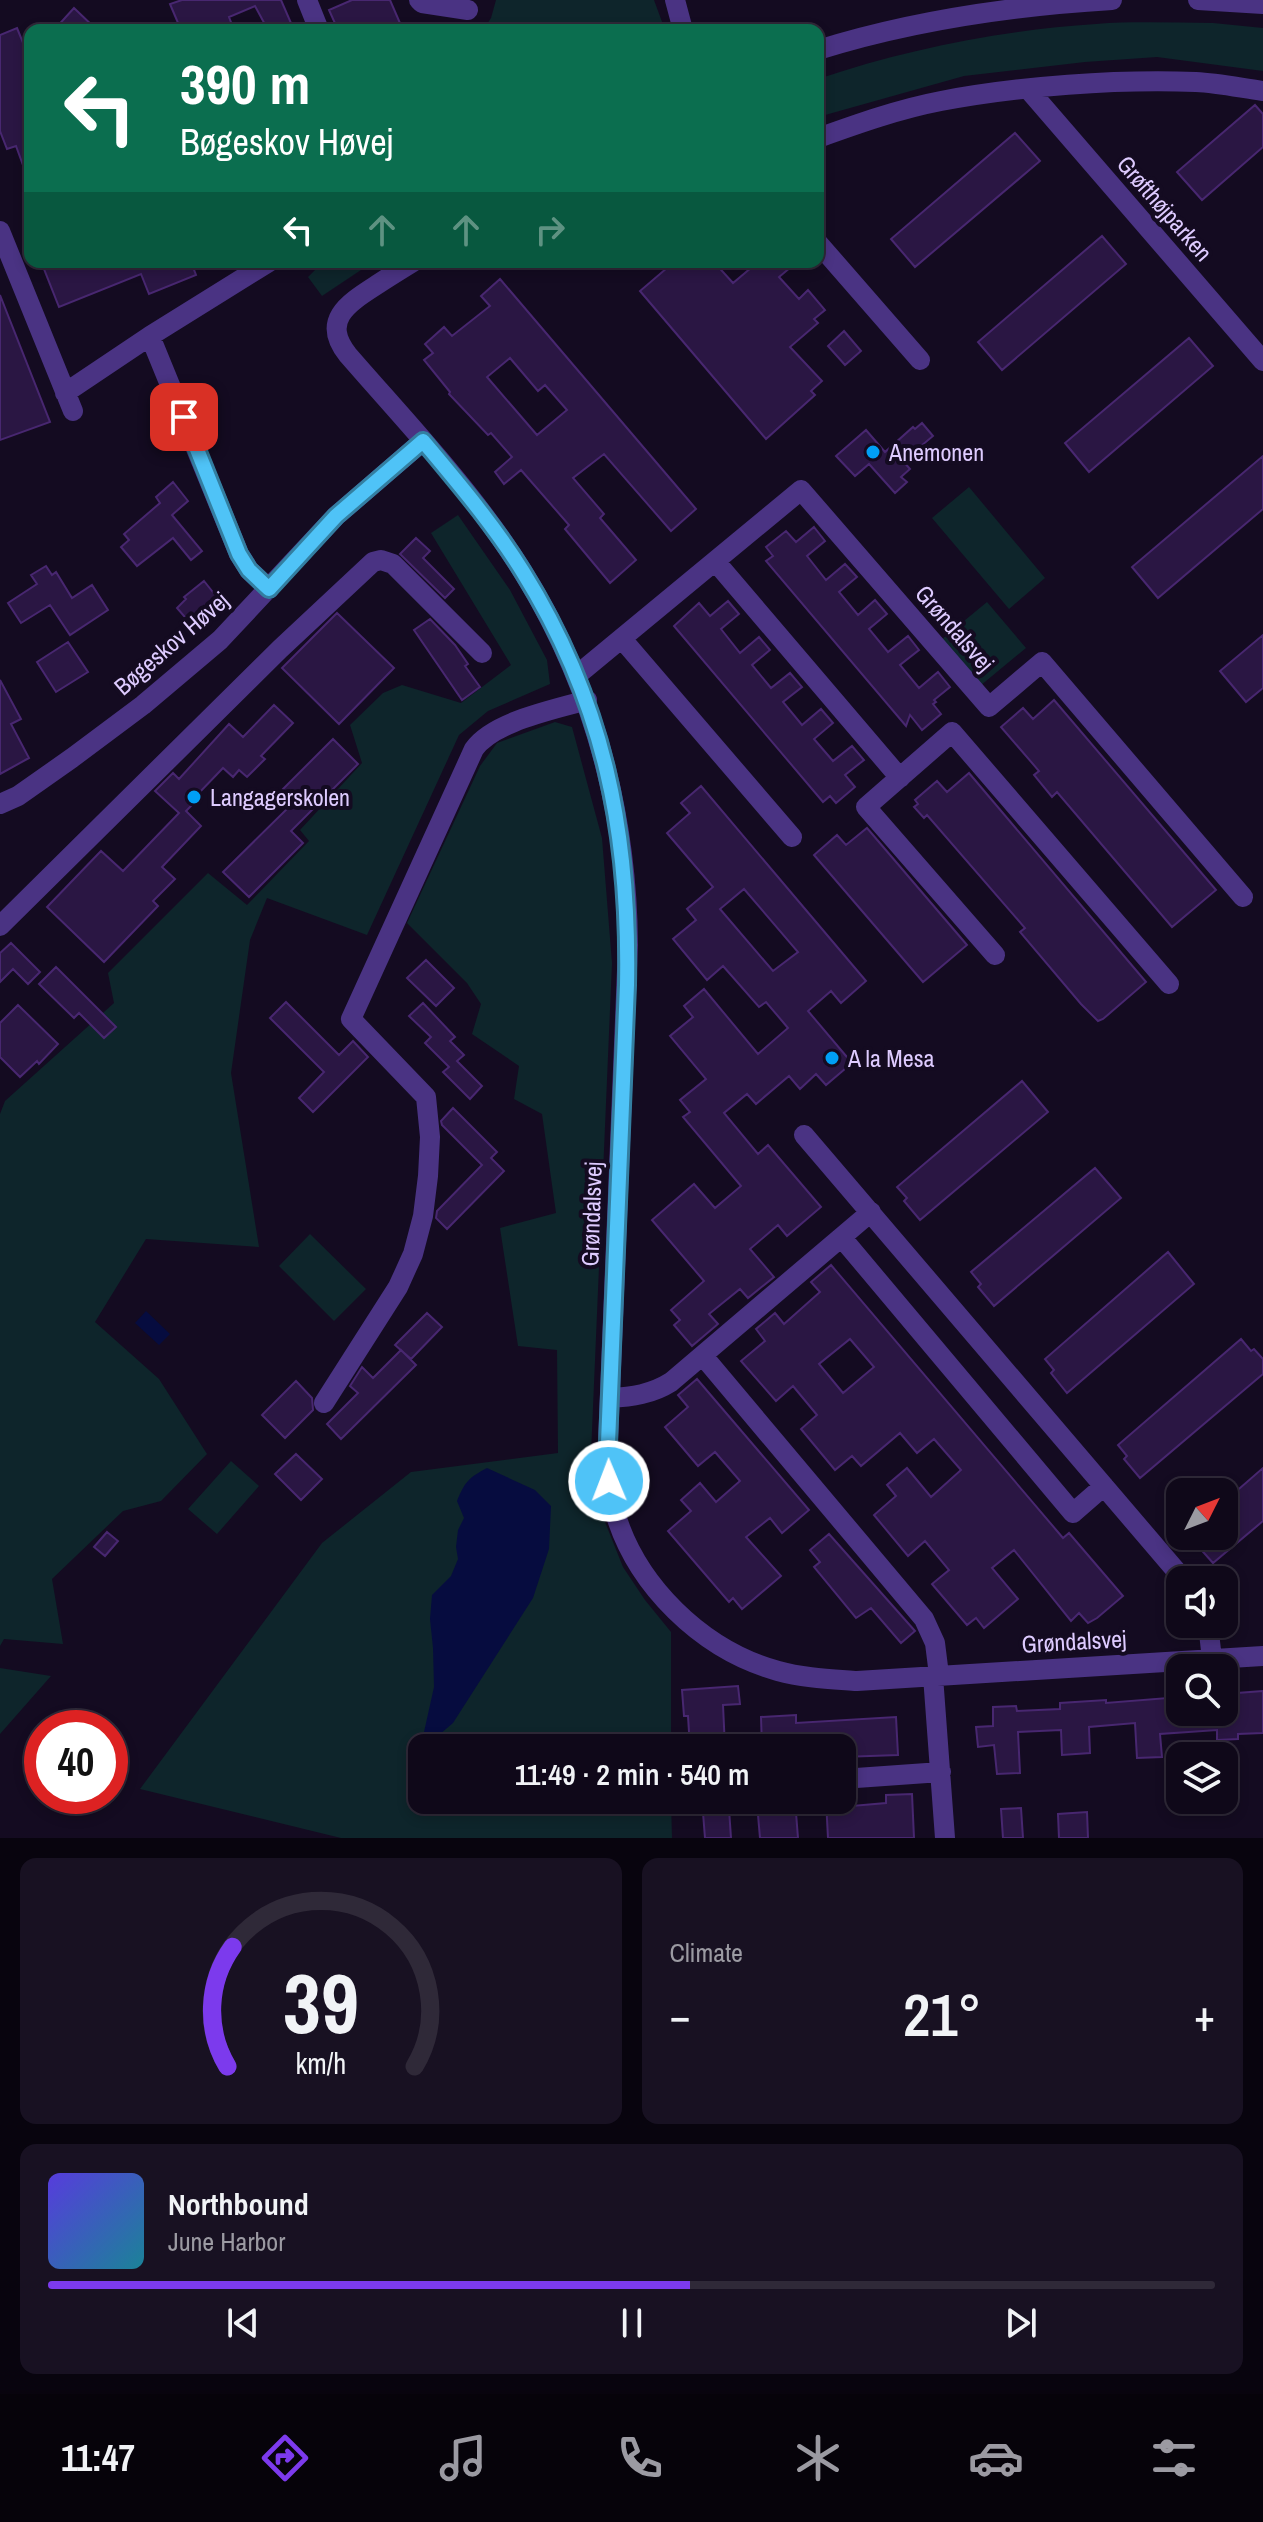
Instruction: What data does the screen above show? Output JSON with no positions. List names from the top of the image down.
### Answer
{
  "streets": {
    "street": ["Grøfthøjparken", "Grøndalsvej", "Bøgeskov Høvej"]
  },
  "crossings": [
    ["Grøndalsvej", "Bøgeskov Høvej"]
  ],
  "places": ["Anemonen", "Langagerskolen", "A la Mesa"],
  "north": "top right",
  "page": {
    "turn": ["390 m", "Bøgeskov Høvej"],
    "limit": "40",
    "trip": "11:49 · 2 min · 540 m",
    "tile": "Climate",
    "heat": ["−", "21°", "+"],
    "song": ["Northbound", "June Harbor"],
    "tabs": "11:47",
    "gauge": ["39", "km/h"]
  }
}
